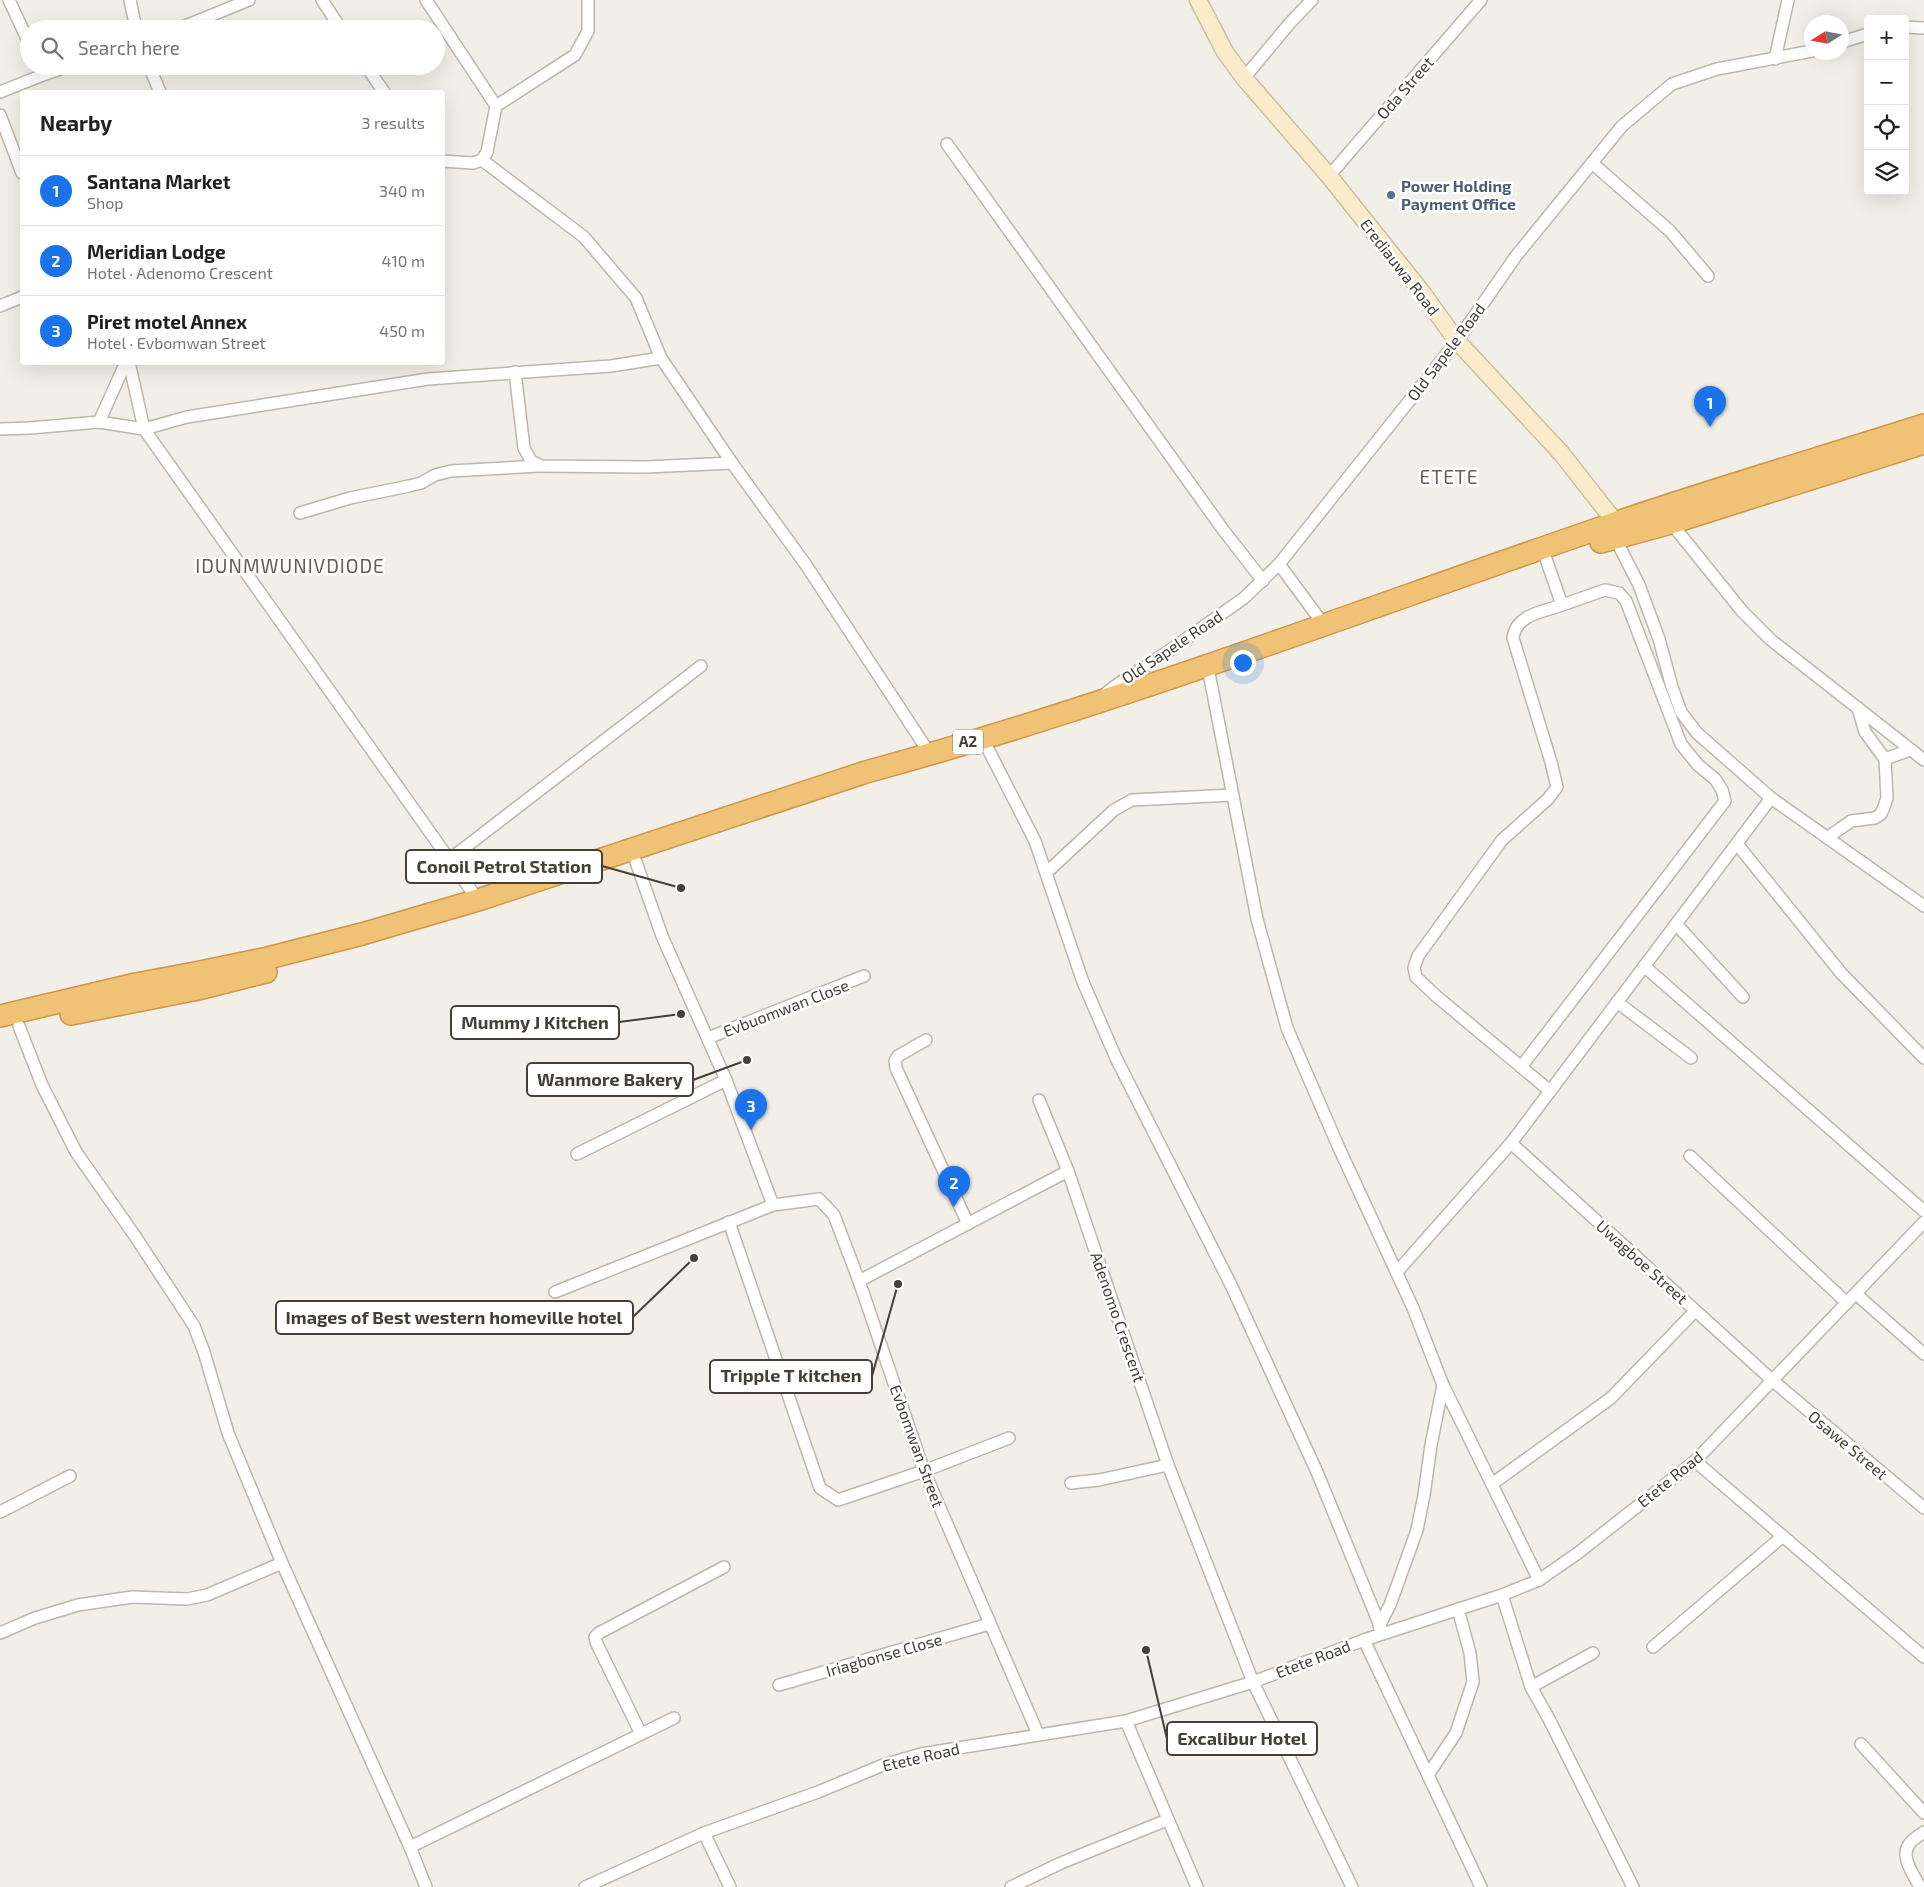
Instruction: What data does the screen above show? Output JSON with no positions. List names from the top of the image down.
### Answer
{
  "streets": {
    "highway": ["A2"],
    "street": [
      "Oda Street",
      "Erediauwa Road",
      "Old Sapele Road",
      "Evbuomwan Close",
      "Uwagboe Street",
      "Adenomo Crescent",
      "Osawe Street",
      "Evbomwan Street",
      "Etete Road",
      "Iriagbonse Close"
    ]
  },
  "crossings": [
    ["Oda Street", "Erediauwa Road"],
    ["Erediauwa Road", "Old Sapele Road"],
    ["Erediauwa Road", "A2"],
    ["Old Sapele Road", "A2"],
    ["Uwagboe Street", "Osawe Street"],
    ["Uwagboe Street", "Etete Road"],
    ["Adenomo Crescent", "Etete Road"],
    ["Osawe Street", "Etete Road"],
    ["Evbomwan Street", "Etete Road"],
    ["Evbomwan Street", "Iriagbonse Close"]
  ],
  "districts": ["ETETE", "IDUNMWUNIVDIODE"],
  "places": [
    "Power Holding Payment Office",
    "Conoil Petrol Station",
    "Mummy J Kitchen",
    "Wanmore Bakery",
    "Images of Best western homeville hotel",
    "Tripple T kitchen",
    "Excalibur Hotel"
  ],
  "north": "left",
  "page": {
    "map_buttons": ["+", "−"],
    "search": "Search here",
    "heading": ["Nearby", "3 results"],
    "list": [
      {
        "mark": "1",
        "name": "Santana Market",
        "note": "Shop",
        "value": "340 m"
      },
      {
        "mark": "2",
        "name": "Meridian Lodge",
        "note": "Hotel · Adenomo Crescent",
        "value": "410 m"
      },
      {
        "mark": "3",
        "name": "Piret motel Annex",
        "note": "Hotel · Evbomwan Street",
        "value": "450 m"
      }
    ],
    "pins": ["1", "3", "2"]
  }
}
